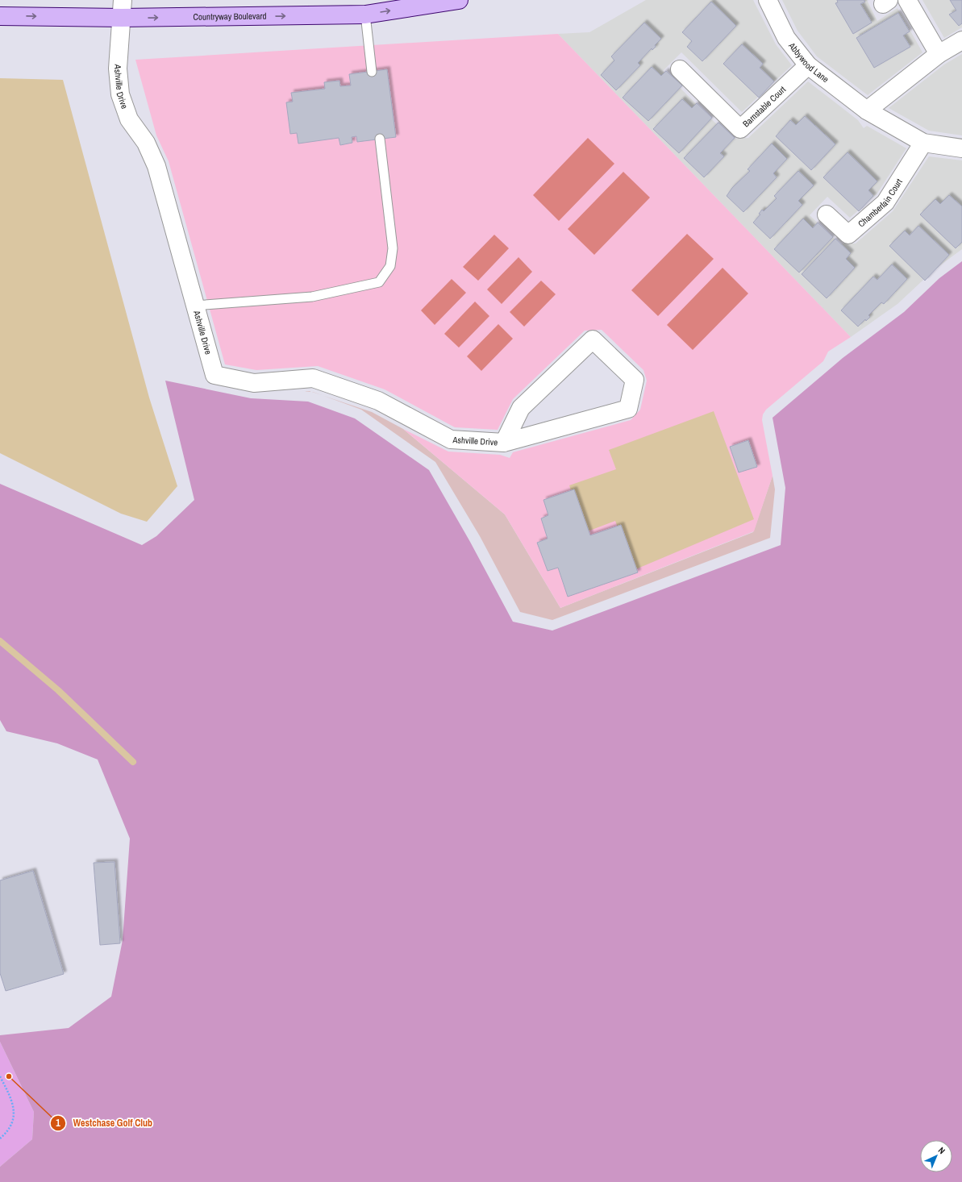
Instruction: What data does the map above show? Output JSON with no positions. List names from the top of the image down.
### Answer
{
  "streets": {
    "street": [
      "Countryway Boulevard",
      "Abbywood Lane",
      "Ashville Drive",
      "Barnstable Court",
      "Chamberlain Court"
    ]
  },
  "crossings": [
    ["Countryway Boulevard", "Ashville Drive"],
    ["Abbywood Lane", "Barnstable Court"],
    ["Abbywood Lane", "Chamberlain Court"]
  ],
  "one_way": ["Countryway Boulevard"],
  "places": ["Westchase Golf Club"],
  "north": "top right"
}
